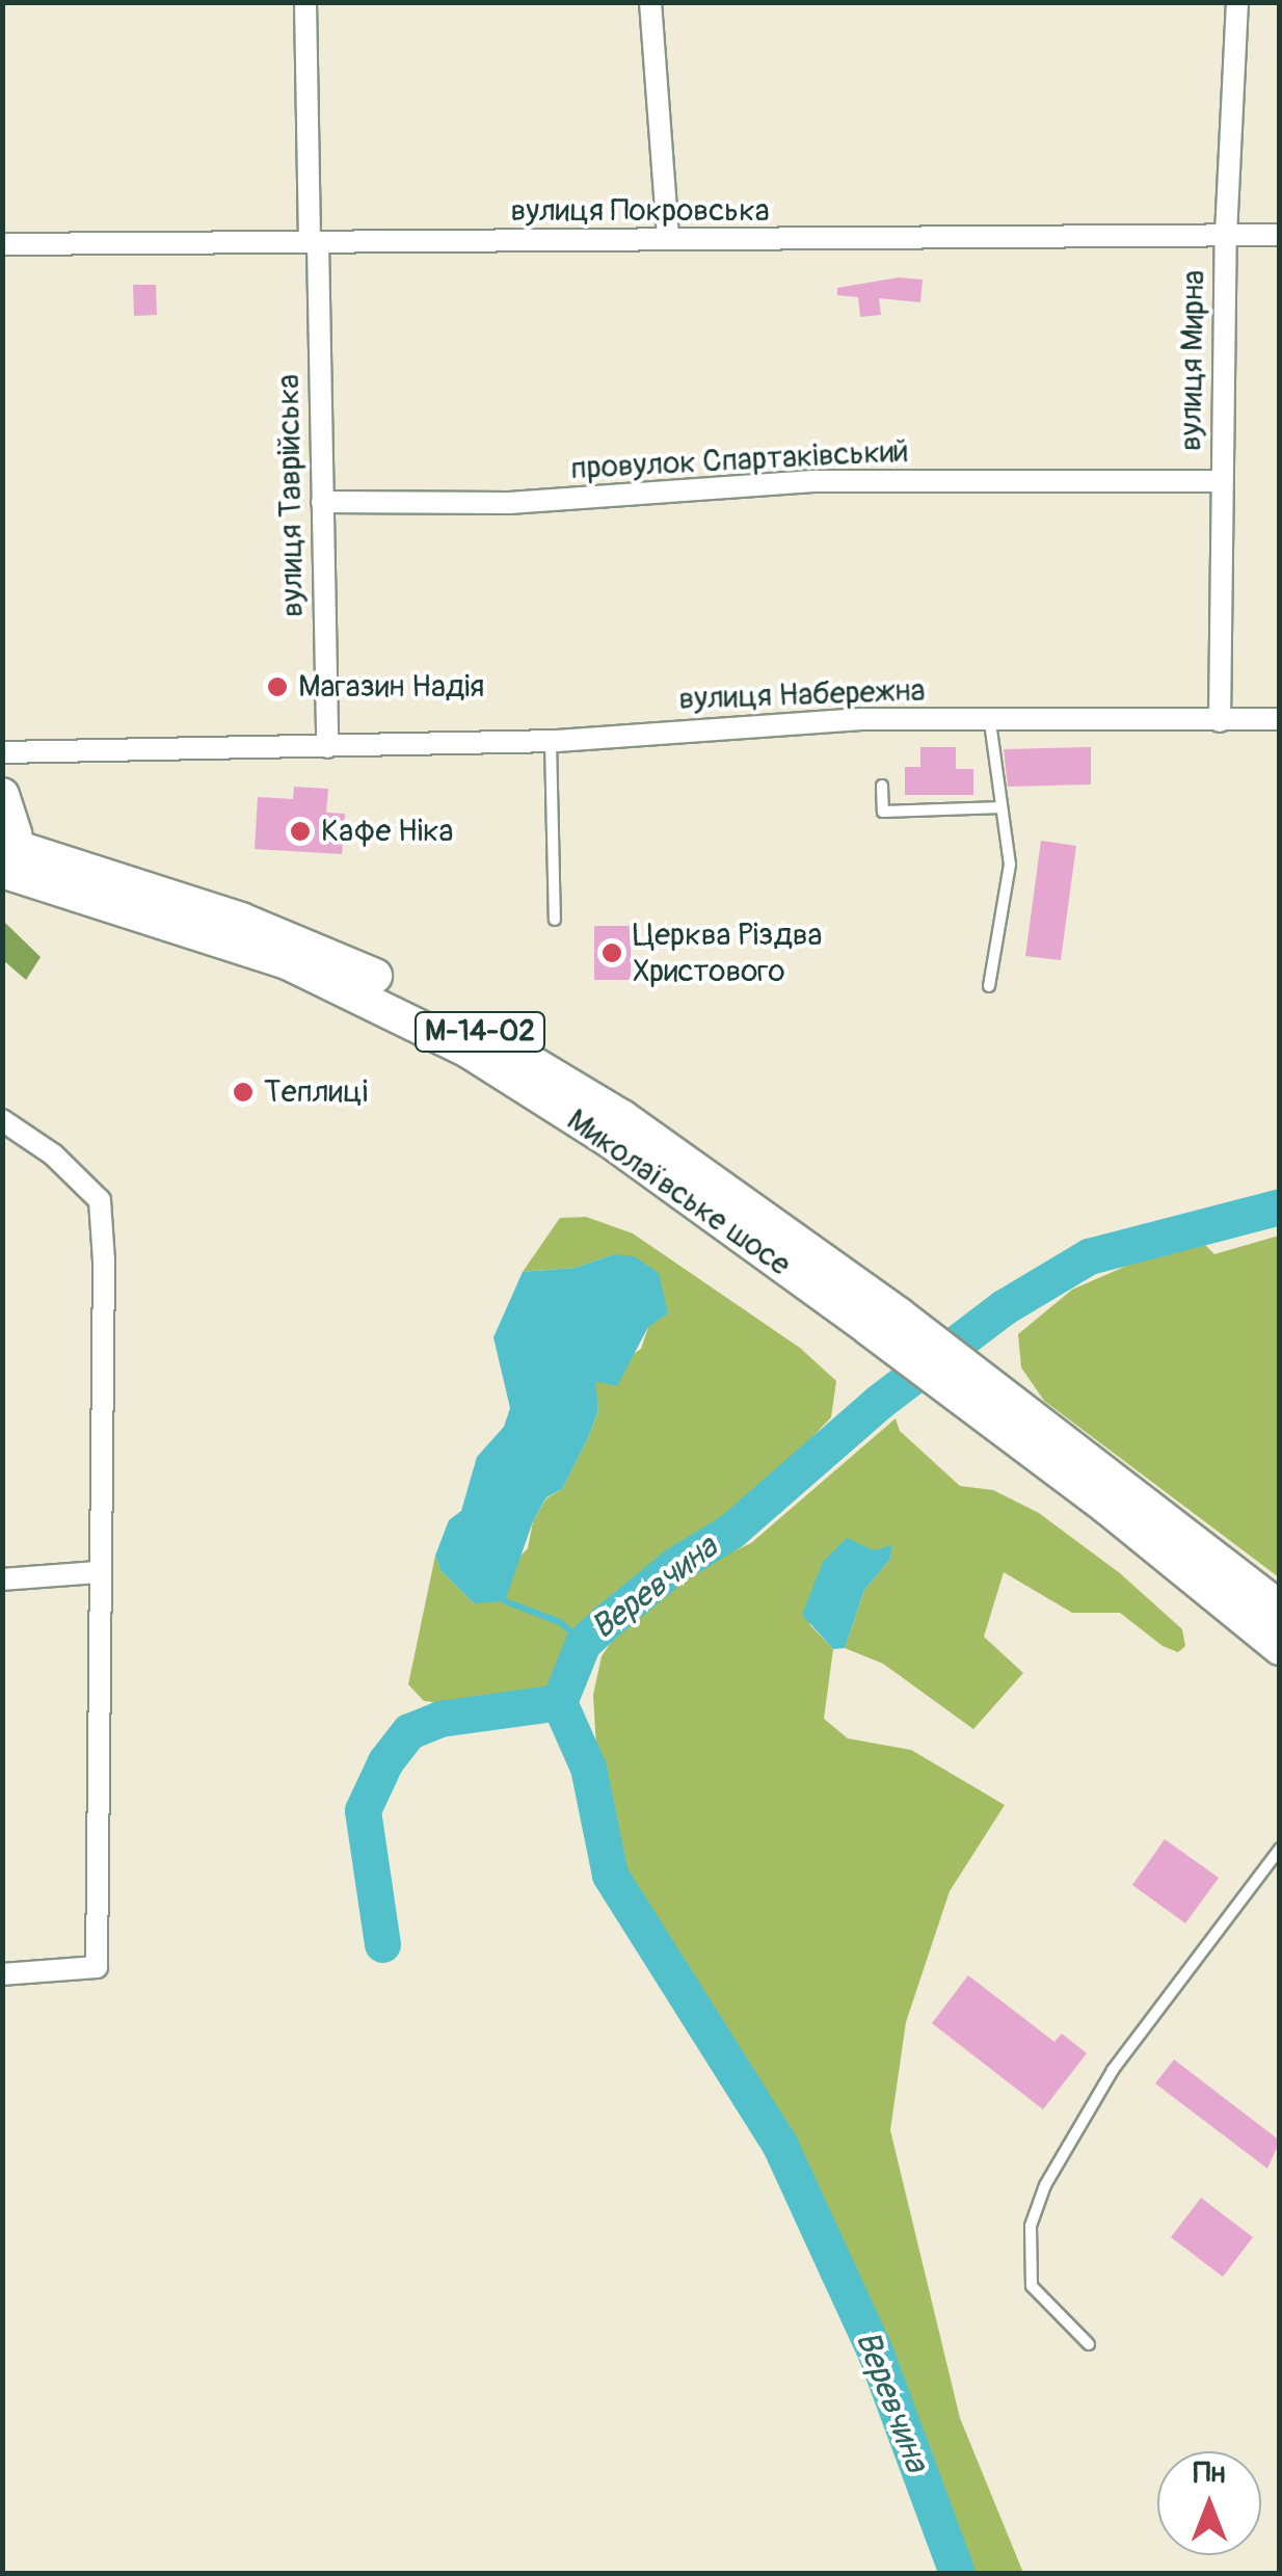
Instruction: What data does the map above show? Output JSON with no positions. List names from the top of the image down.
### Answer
{
  "streets": {
    "main road": ["М-14-02", "Миколаївське шосе"],
    "street": [
      "вулиця Покровська",
      "вулиця Мирна",
      "провулок Спартаківський",
      "вулиця Таврійська",
      "вулиця Набережна"
    ]
  },
  "crossings": [
    ["вулиця Покровська", "вулиця Мирна"],
    ["вулиця Покровська", "вулиця Таврійська"],
    ["вулиця Мирна", "провулок Спартаківський"],
    ["вулиця Мирна", "вулиця Набережна"],
    ["провулок Спартаківський", "вулиця Таврійська"],
    ["вулиця Таврійська", "вулиця Набережна"]
  ],
  "water": ["Веревчина"],
  "places": [
    "Магазин Надія",
    "Кафе Ніка",
    "Церква Різдва Христового",
    "Теплиці"
  ],
  "north": "top"
}
